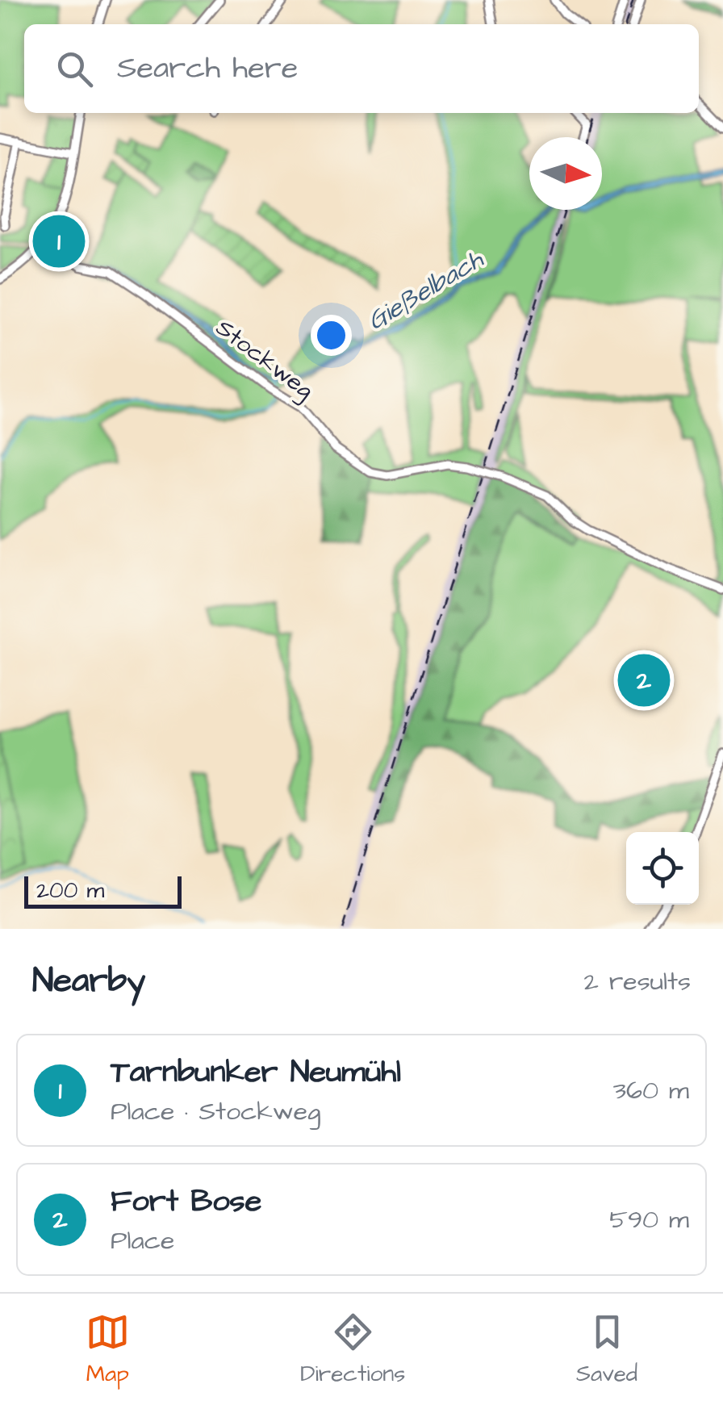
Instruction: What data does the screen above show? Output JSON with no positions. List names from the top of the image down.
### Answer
{
  "streets": {
    "street": ["Stockweg"]
  },
  "water": ["Gießelbach"],
  "scale_bar": "200 m",
  "north": "right",
  "page": {
    "search": "Search here",
    "pins": ["1", "2"],
    "scale": "200 m",
    "heading": ["Nearby", "2 results"],
    "list": [
      {
        "mark": "1",
        "name": "Tarnbunker Neumühl",
        "note": "Place · Stockweg",
        "value": "360 m"
      },
      {
        "mark": "2",
        "name": "Fort Bose",
        "note": "Place",
        "value": "590 m"
      }
    ],
    "nav": ["Map", "Directions", "Saved"]
  }
}
